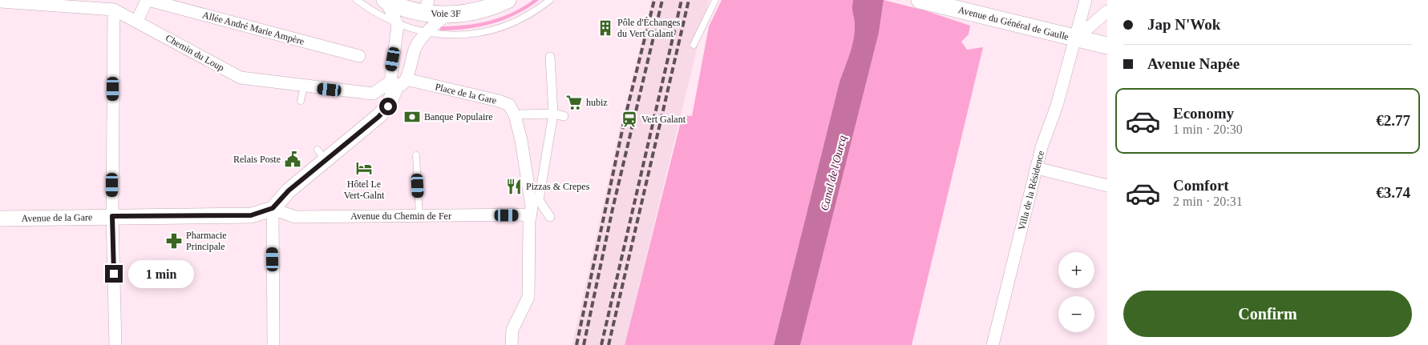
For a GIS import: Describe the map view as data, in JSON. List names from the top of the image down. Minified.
{"streets":{"main road":["Voie 3F","Avenue du Général de Gaulle"],"street":["Allée André Marie Ampère","Chemin du Loup","Place de la Gare","Villa de la Résidence","Avenue du Chemin de Fer","Avenue de la Gare"]},"crossings":[["Avenue du Général de Gaulle","Villa de la Résidence"],["Allée André Marie Ampère","Chemin du Loup"],["Chemin du Loup","Place de la Gare"],["Chemin du Loup","Avenue de la Gare"],["Place de la Gare","Avenue du Chemin de Fer"],["Place de la Gare","Avenue de la Gare"],["Avenue du Chemin de Fer","Avenue de la Gare"]],"water":["Canal de l'Ourcq"],"places":{"building":["Pôle d'Échanges du Vert Galant"],"supermarket":["hubiz"],"bank":["Banque Populaire"],"station":["Vert Galant"],"public building":["Relais Poste"],"hotel":["Hôtel Le Vert-Galnt"],"restaurant":["Pizzas & Crepes"],"pharmacy":["Pharmacie Principale"]},"page":{"banner":["Jap N'Wok","Avenue Napée"],"list":[{"name":"Economy","note":"1 min · 20:30","value":"€2.77"},{"name":"Comfort","note":"2 min · 20:31","value":"€3.74"}],"map_buttons":["+","−"],"bubble":"1 min","buttons":"Confirm"}}
